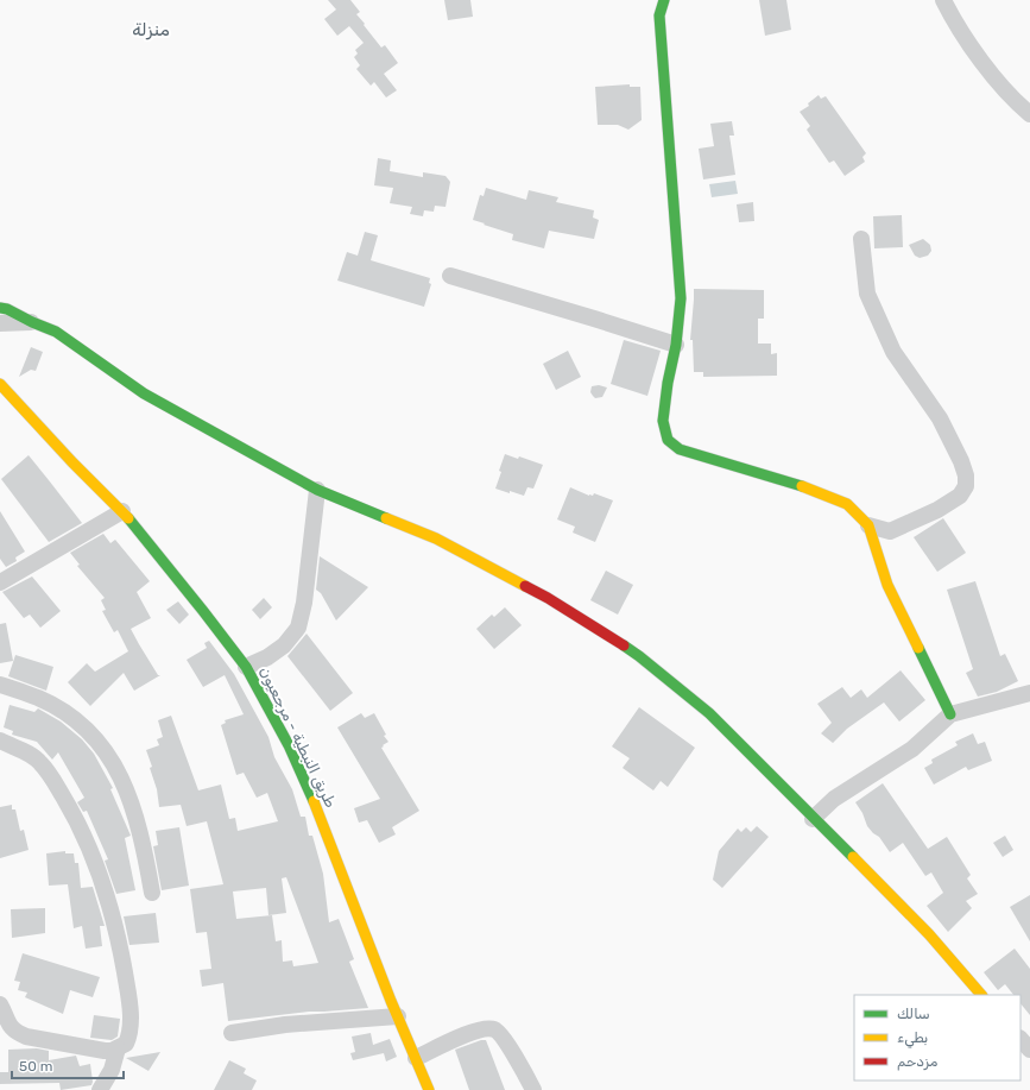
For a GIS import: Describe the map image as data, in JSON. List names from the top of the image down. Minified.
{"streets":{"street":["طريق النبطية - مرجعيون"]},"districts":["منزلة"],"legend":["سالك","بطيء","مزدحم"],"scale_bar":"50 m"}
